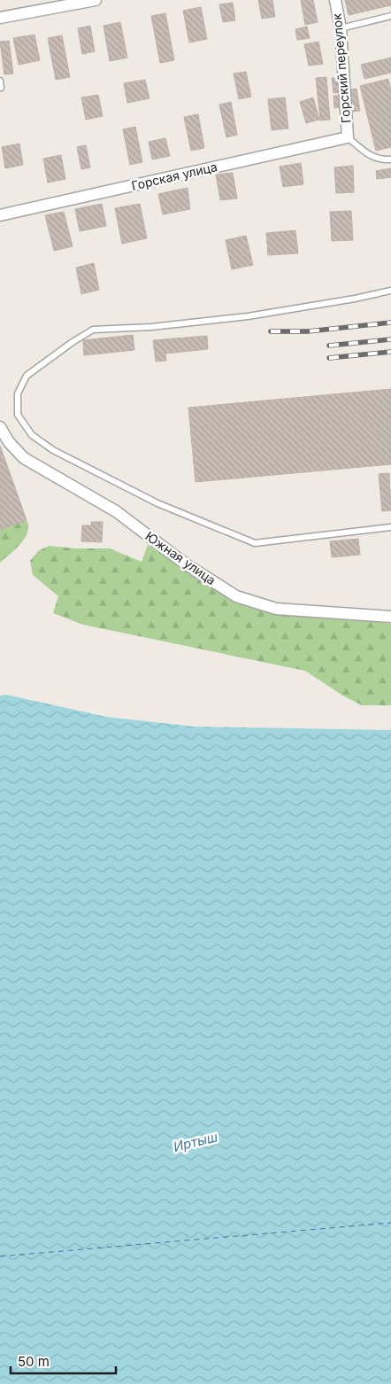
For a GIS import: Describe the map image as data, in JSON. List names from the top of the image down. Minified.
{"streets":{"street":["Горский переулок","Горская улица","Южная улица"]},"crossings":[["Горский переулок","Горская улица"]],"water":["Иртыш"],"scale_bar":"50 m"}
